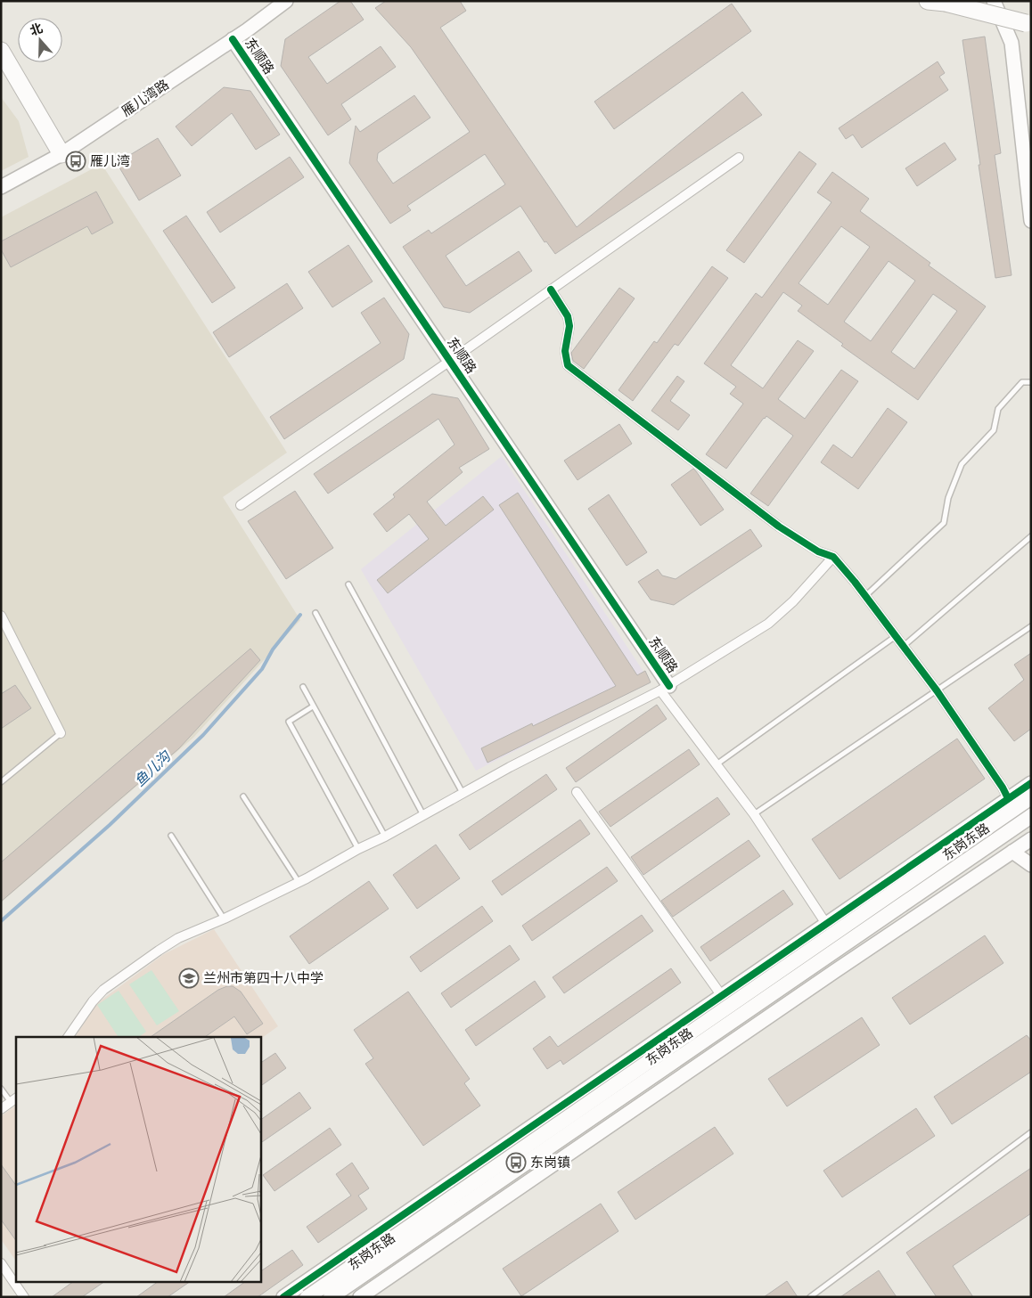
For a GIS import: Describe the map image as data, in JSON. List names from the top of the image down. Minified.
{"streets":{"main road":["东岗东路"],"street":["东顺路","雁儿湾路"]},"crossings":[["东顺路","雁儿湾路"]],"water":["鱼儿沟"],"places":{"bus stop":["雁儿湾","东岗镇"],"school or university":["兰州市第四十八中学"]},"north":"top"}
